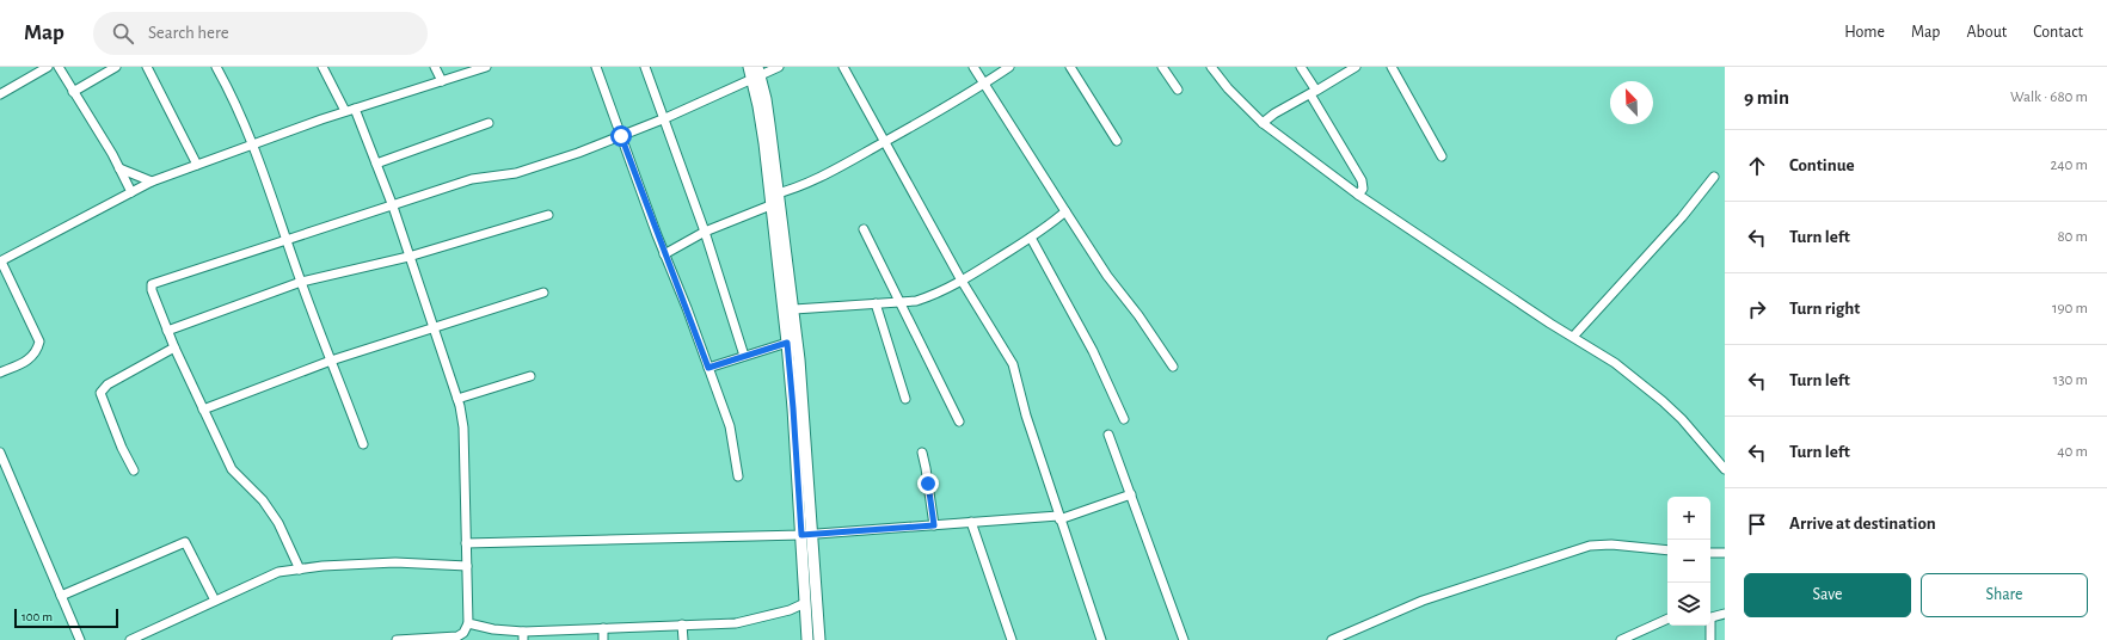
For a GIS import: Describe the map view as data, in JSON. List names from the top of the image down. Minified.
{"scale_bar":"100 m","north":"top left","page":{"header":"Map","search":"Search here","nav":["Home","Map","About","Contact"],"heading":["9 min","Walk · 680 m"],"list":[["Continue","240 m"],["Turn left","80 m"],["Turn right","190 m"],["Turn left","130 m"],["Turn left","40 m"],"Arrive at destination"],"map_buttons":["+","−"],"buttons":["Save","Share"],"scale":"100 m"}}
